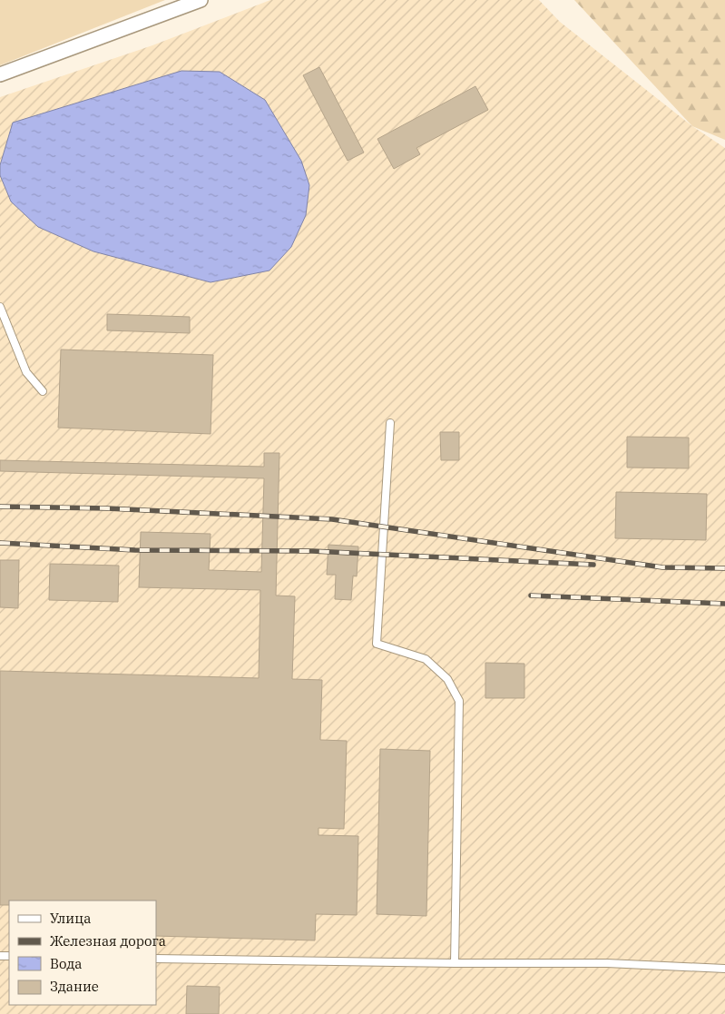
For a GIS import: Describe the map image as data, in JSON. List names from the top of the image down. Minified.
{"legend":["Улица","Железная дорога","Вода","Здание"]}
